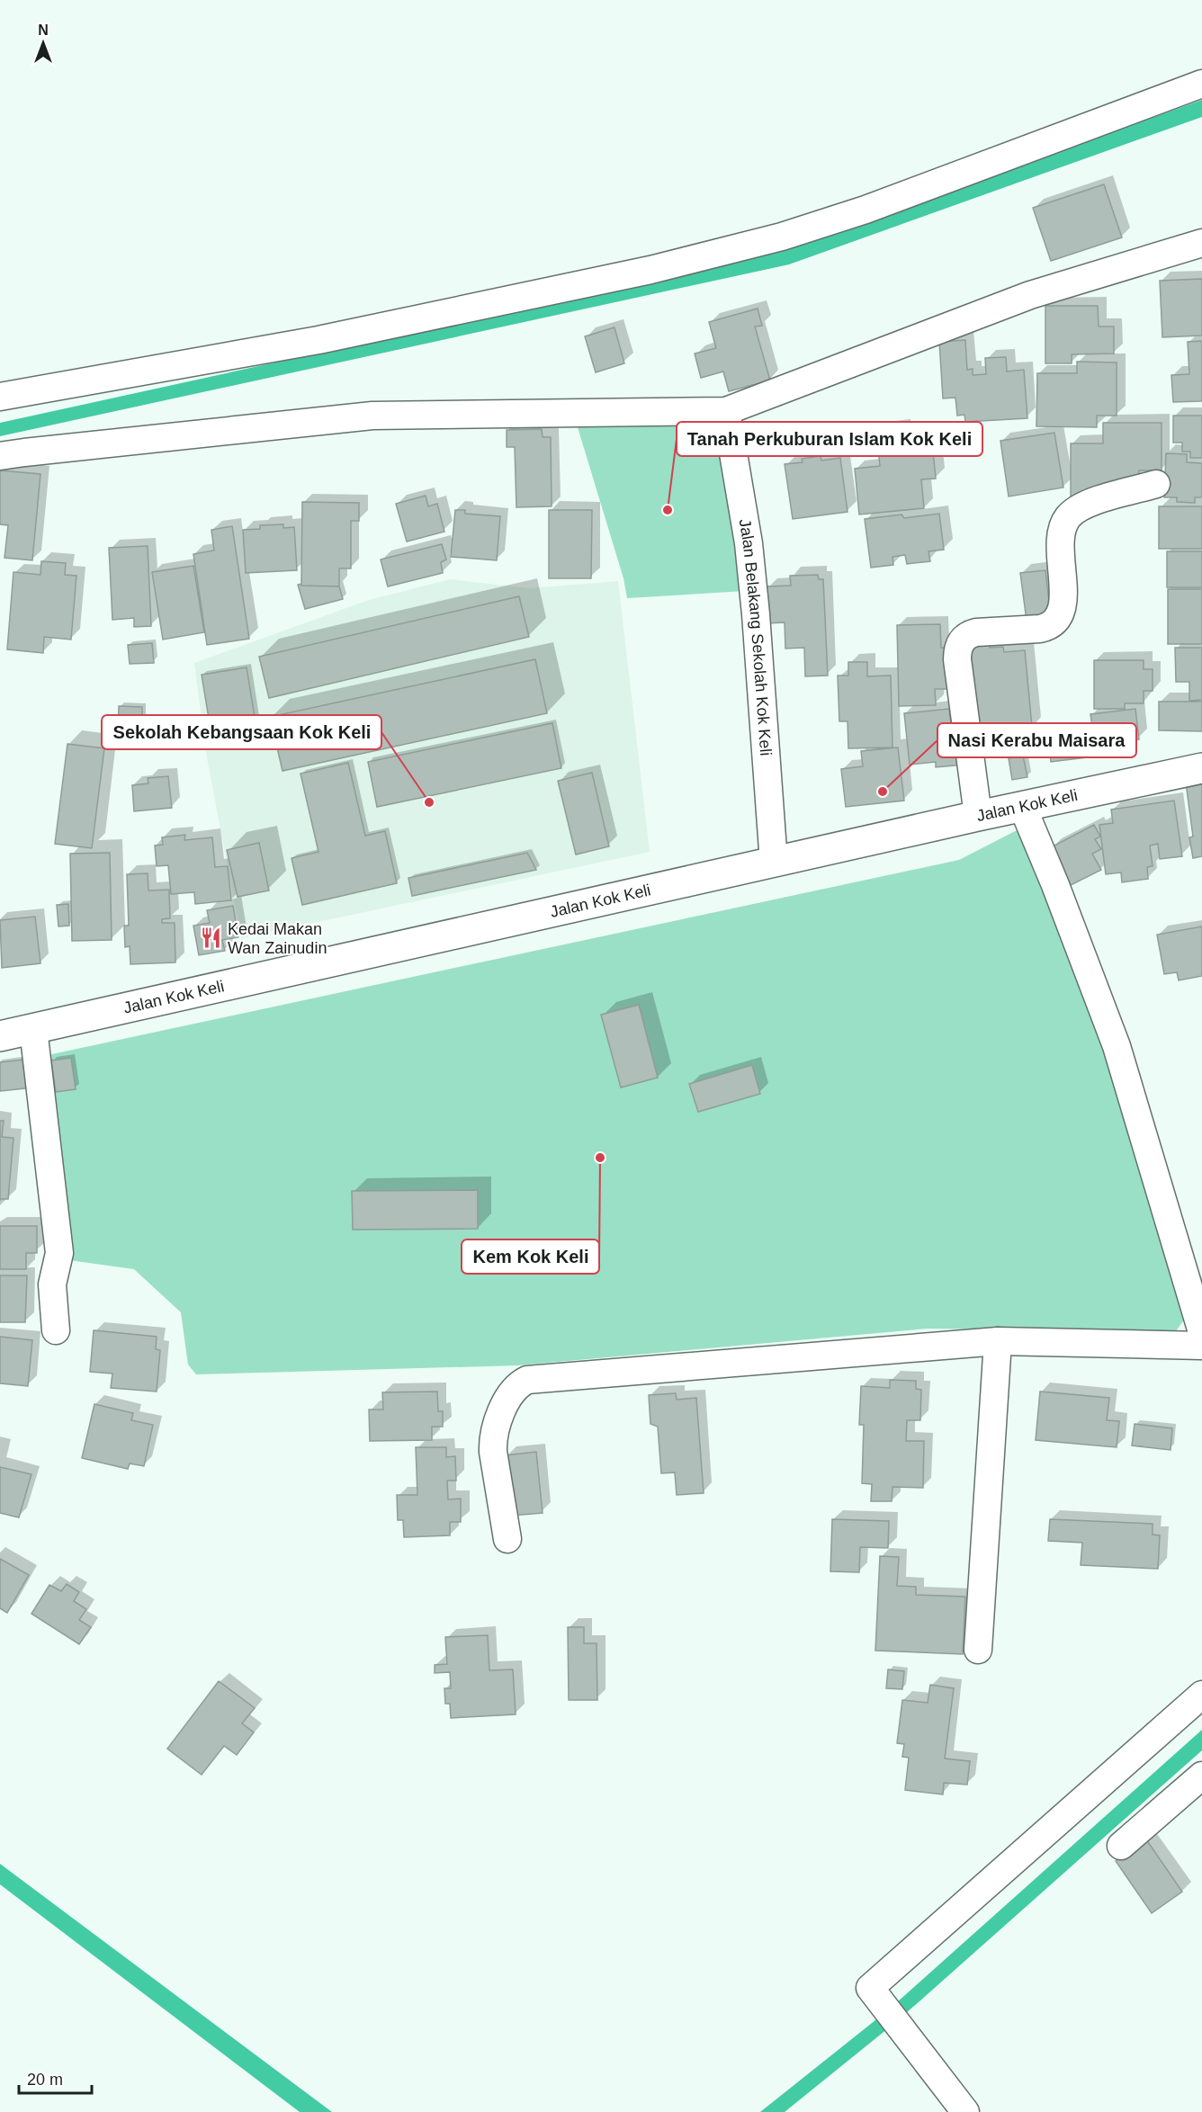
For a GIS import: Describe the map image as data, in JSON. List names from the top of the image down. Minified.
{"streets":{"street":["Jalan Belakang Sekolah Kok Keli","Jalan Kok Keli"]},"crossings":[["Jalan Belakang Sekolah Kok Keli","Jalan Kok Keli"]],"places":{"other":["Tanah Perkuburan Islam Kok Keli","Nasi Kerabu Maisara","Sekolah Kebangsaan Kok Keli","Kem Kok Keli"],"restaurant":["Kedai Makan Wan Zainudin"]},"scale_bar":"20 m","north":"top"}
